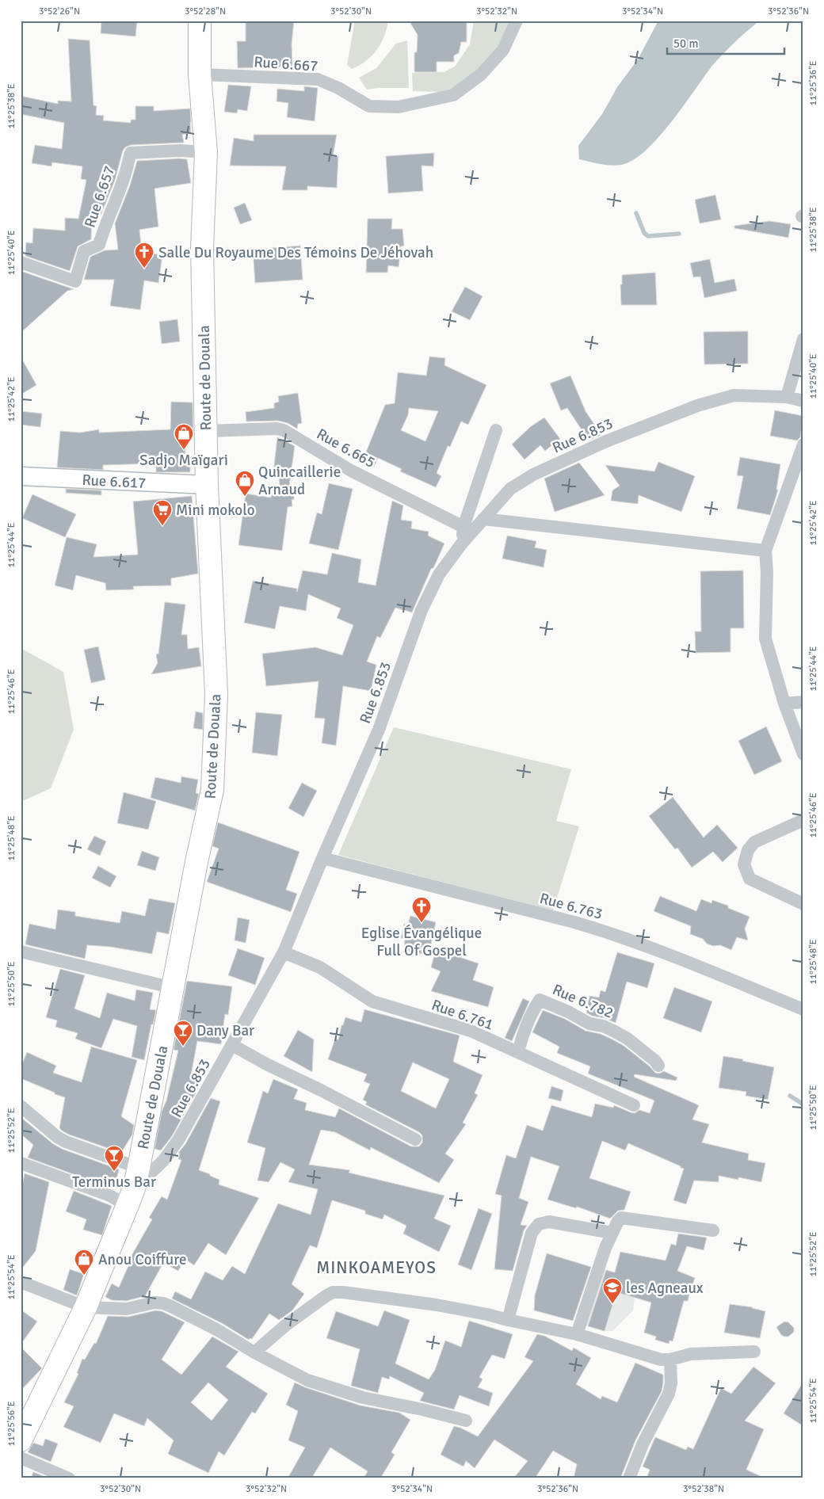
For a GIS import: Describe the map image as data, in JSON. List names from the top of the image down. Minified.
{"streets":{"highway":["Route de Douala"],"street":["Rue 6.667","Rue 6.657","Rue 6.853","Rue 6.665","Rue 6.617","Rue 6.763","Rue 6.782","Rue 6.761"]},"crossings":[["Rue 6.667","Route de Douala"],["Rue 6.657","Route de Douala"],["Route de Douala","Rue 6.853"],["Route de Douala","Rue 6.665"],["Route de Douala","Rue 6.617"],["Rue 6.853","Rue 6.763"],["Rue 6.853","Rue 6.761"],["Rue 6.782","Rue 6.761"]],"districts":["MINKOAMEYOS"],"places":{"church":["Salle Du Royaume Des Témoins De Jéhovah","Eglise Évangélique Full Of Gospel"],"shop":["Sadjo Maïgari","Quincaillerie Arnaud","Anou Coiffure"],"supermarket":["Mini mokolo"],"bar":["Dany Bar","Terminus Bar"],"school or university":["les Agneaux"]},"scale_bar":"50 m","coordinates":["3°52'26\"N","3°52'28\"N","3°52'30\"N","3°52'32\"N","3°52'34\"N","3°52'36\"N","11°25'36\"E","11°25'38\"E","11°25'40\"E","11°25'42\"E","11°25'44\"E","11°25'46\"E","11°25'48\"E","11°25'50\"E","11°25'52\"E","11°25'54\"E","11°25'56\"E","3°52'38\"N"]}
